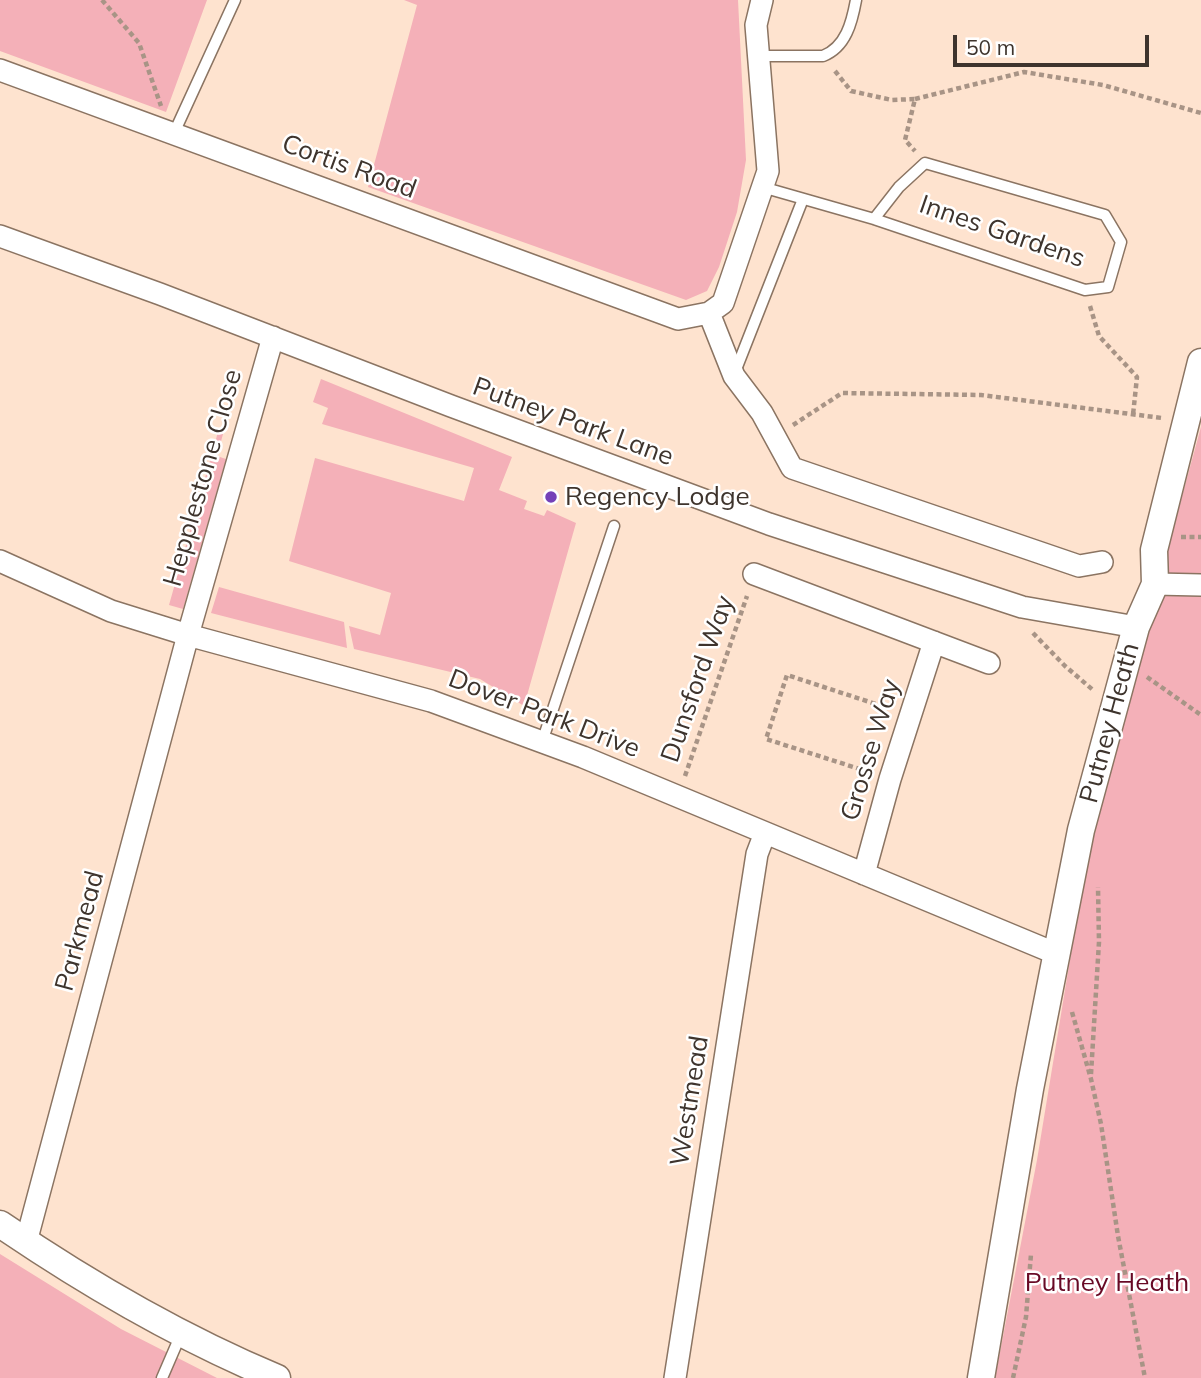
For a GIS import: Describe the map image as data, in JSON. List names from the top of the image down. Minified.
{"streets":{"street":["Cortis Road","Putney Park Lane","Hepplestone Close","Dover Park Drive","Putney Heath","Grosse Way","Parkmead","Westmead"],"lane":["Innes Gardens"],"path":["Dunsford Way"]},"crossings":[["Putney Park Lane","Hepplestone Close"],["Putney Park Lane","Putney Heath"],["Hepplestone Close","Dover Park Drive"],["Hepplestone Close","Parkmead"],["Dunsford Way","Dover Park Drive"],["Dover Park Drive","Putney Heath"],["Dover Park Drive","Grosse Way"],["Dover Park Drive","Parkmead"],["Dover Park Drive","Westmead"]],"parks":["Putney Heath"],"places":["Regency Lodge"],"scale_bar":"50 m"}
